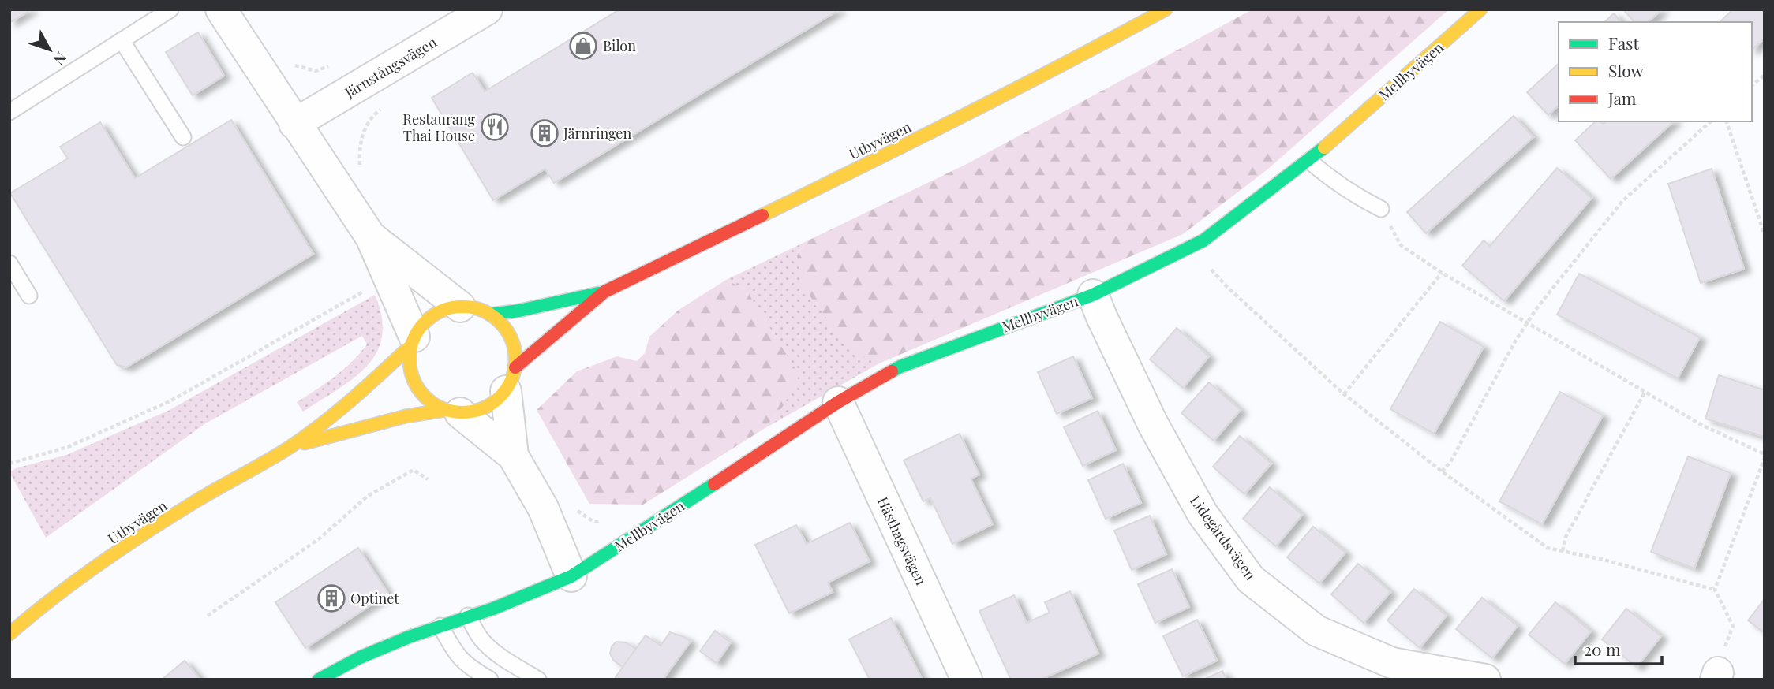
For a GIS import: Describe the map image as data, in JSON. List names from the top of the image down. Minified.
{"streets":{"main road":["Mellbyvägen","Utbyvägen"],"street":["Järnstångsvägen","Lidegårdsvägen","Hästhagsvägen"]},"crossings":[["Mellbyvägen","Lidegårdsvägen"],["Mellbyvägen","Hästhagsvägen"]],"places":{"shop":["Bilon"],"restaurant":["Restaurang Thai House"],"building":["Järnringen","Optinet"]},"legend":["Fast","Slow","Jam"],"scale_bar":"20 m","north":"bottom right"}
